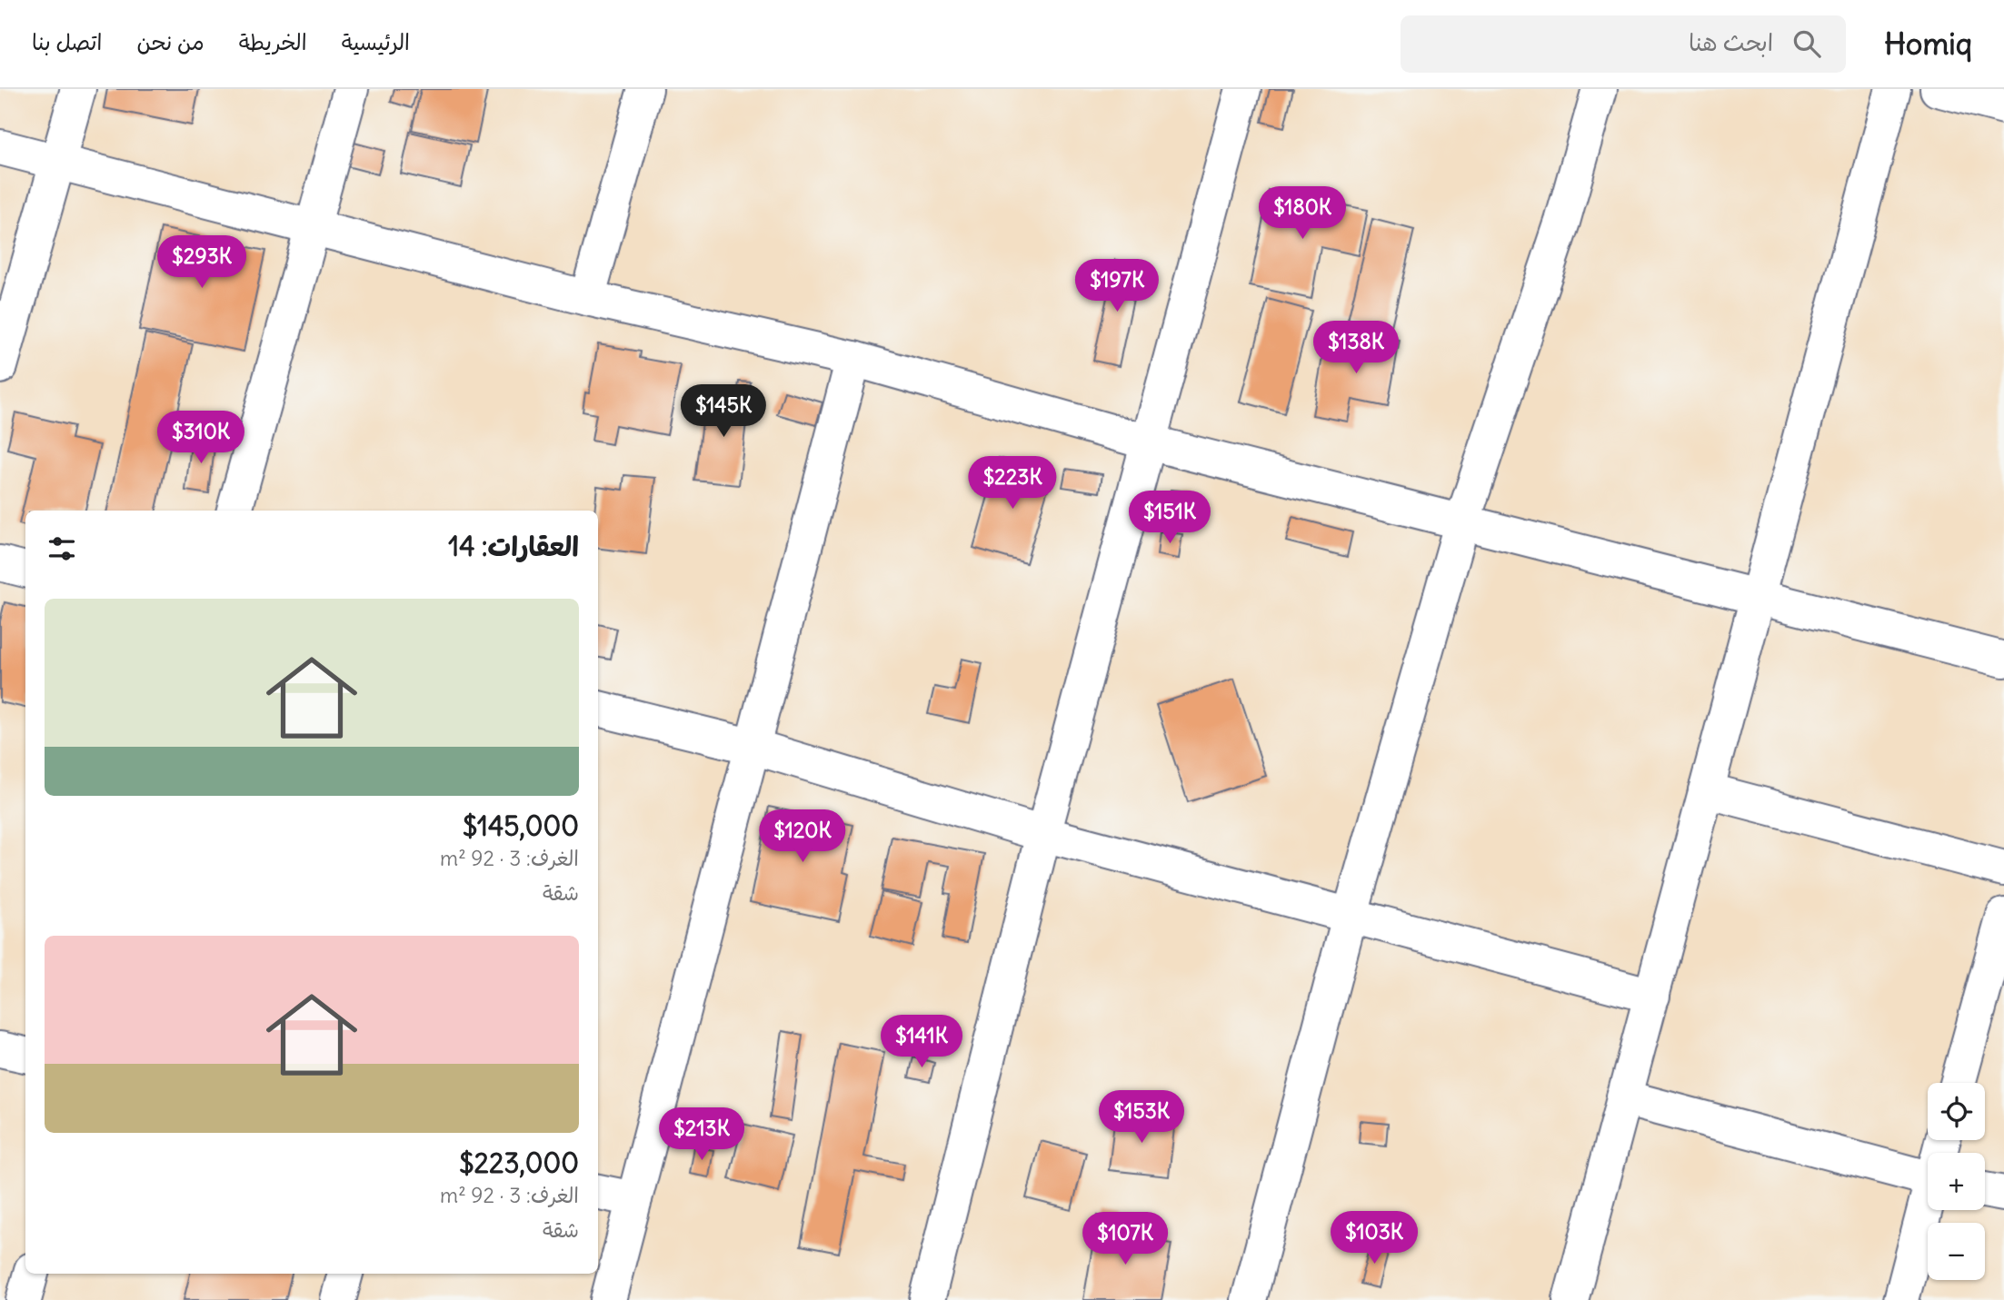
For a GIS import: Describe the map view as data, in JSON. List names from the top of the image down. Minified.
{"page":{"header":"Homiq","search":"ابحث هنا","nav":["الرئيسية","الخريطة","من نحن","اتصل بنا"],"price":["$180K","$293K","$197K","$138K","$145K","$310K","$223K","$151K","$120K","$141K","$153K","$213K","$103K","$107K"],"heading":"العقارات: 14","list":[{"name":"$145,000","note":"الغرف: 3 · 92 m² · شقة"},{"name":"$223,000","note":"الغرف: 3 · 92 m² · شقة"}],"map_buttons":["+","−"]}}
